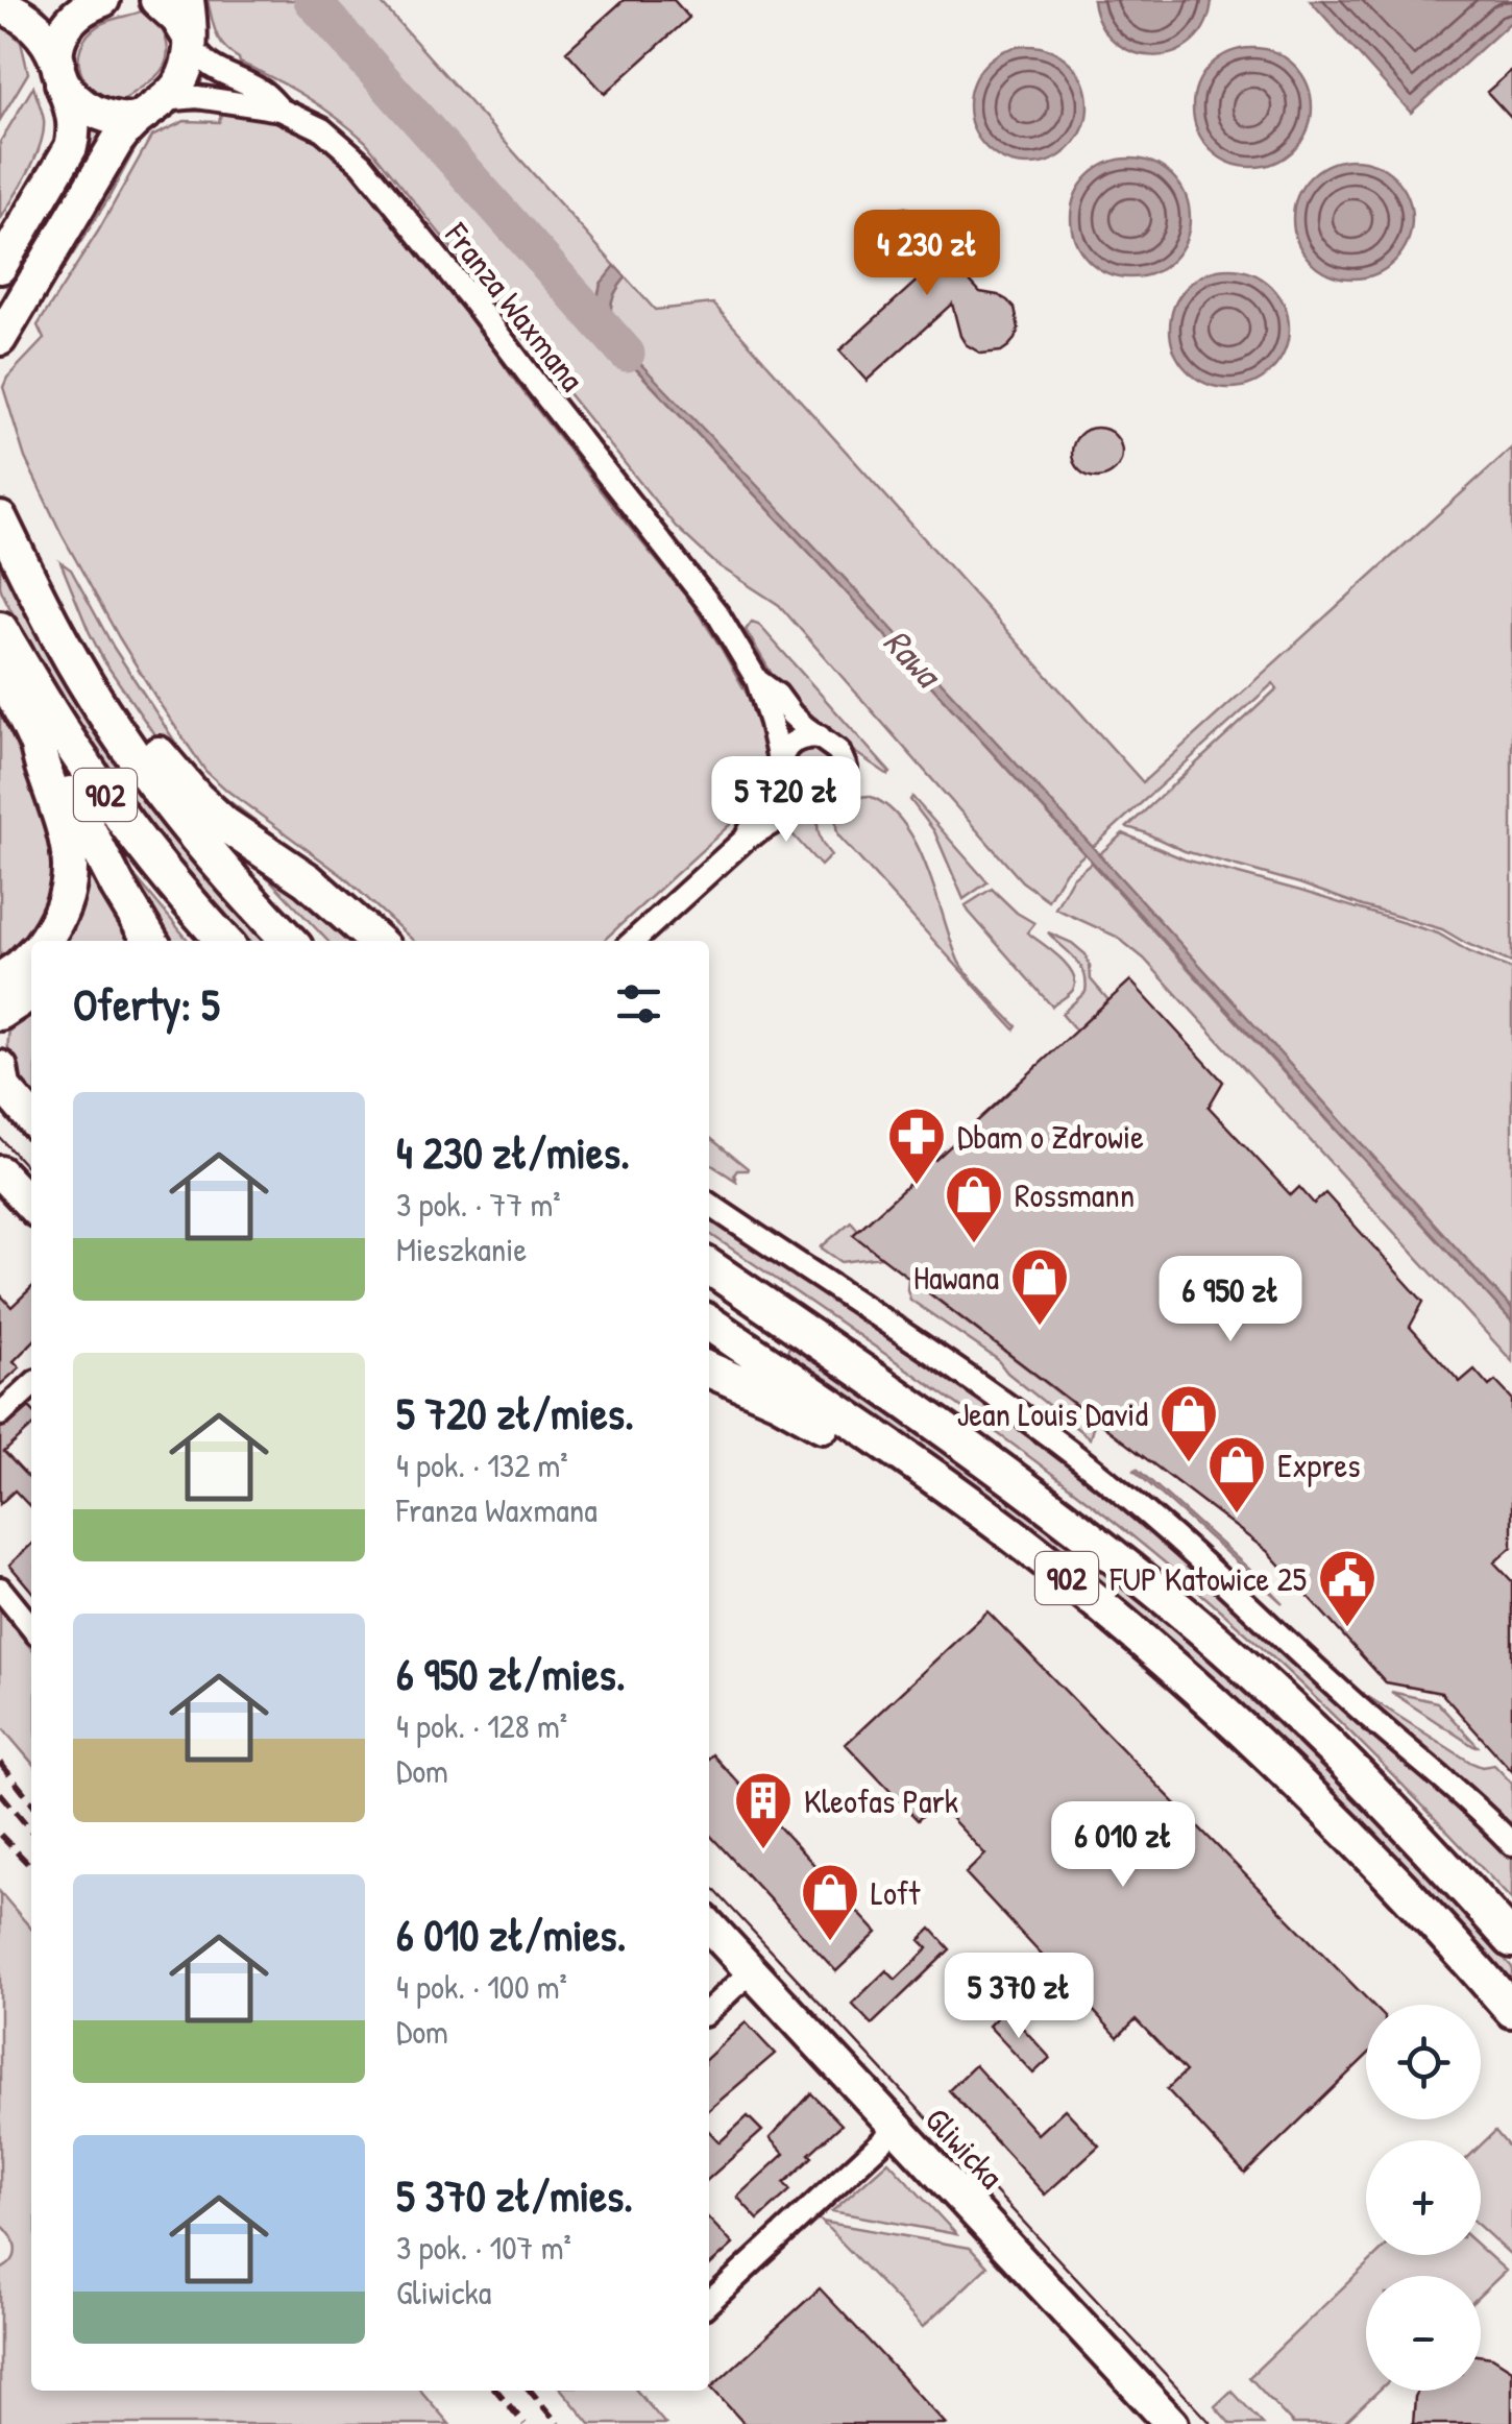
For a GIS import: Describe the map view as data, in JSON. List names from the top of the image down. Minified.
{"streets":{"main road":["902"],"street":["Franza Waxmana","Gliwicka"]},"water":["Rawa"],"places":{"pharmacy":["Dbam o Zdrowie"],"shop":["Rossmann","Hawana","Jean Louis David","Expres","Loft"],"public building":["FUP Katowice 25"],"building":["Kleofas Park"]},"page":{"price":["4 230 zł","5 720 zł","6 950 zł","6 010 zł","5 370 zł"],"heading":"Oferty: 5","list":[{"name":"4 230 zł/mies.","note":"3 pok. · 77 m² · Mieszkanie"},{"name":"5 720 zł/mies.","note":"4 pok. · 132 m² · Franza Waxmana"},{"name":"6 950 zł/mies.","note":"4 pok. · 128 m² · Dom"},{"name":"6 010 zł/mies.","note":"4 pok. · 100 m² · Dom"},{"name":"5 370 zł/mies.","note":"3 pok. · 107 m² · Gliwicka"}],"map_buttons":["+","−"]}}
